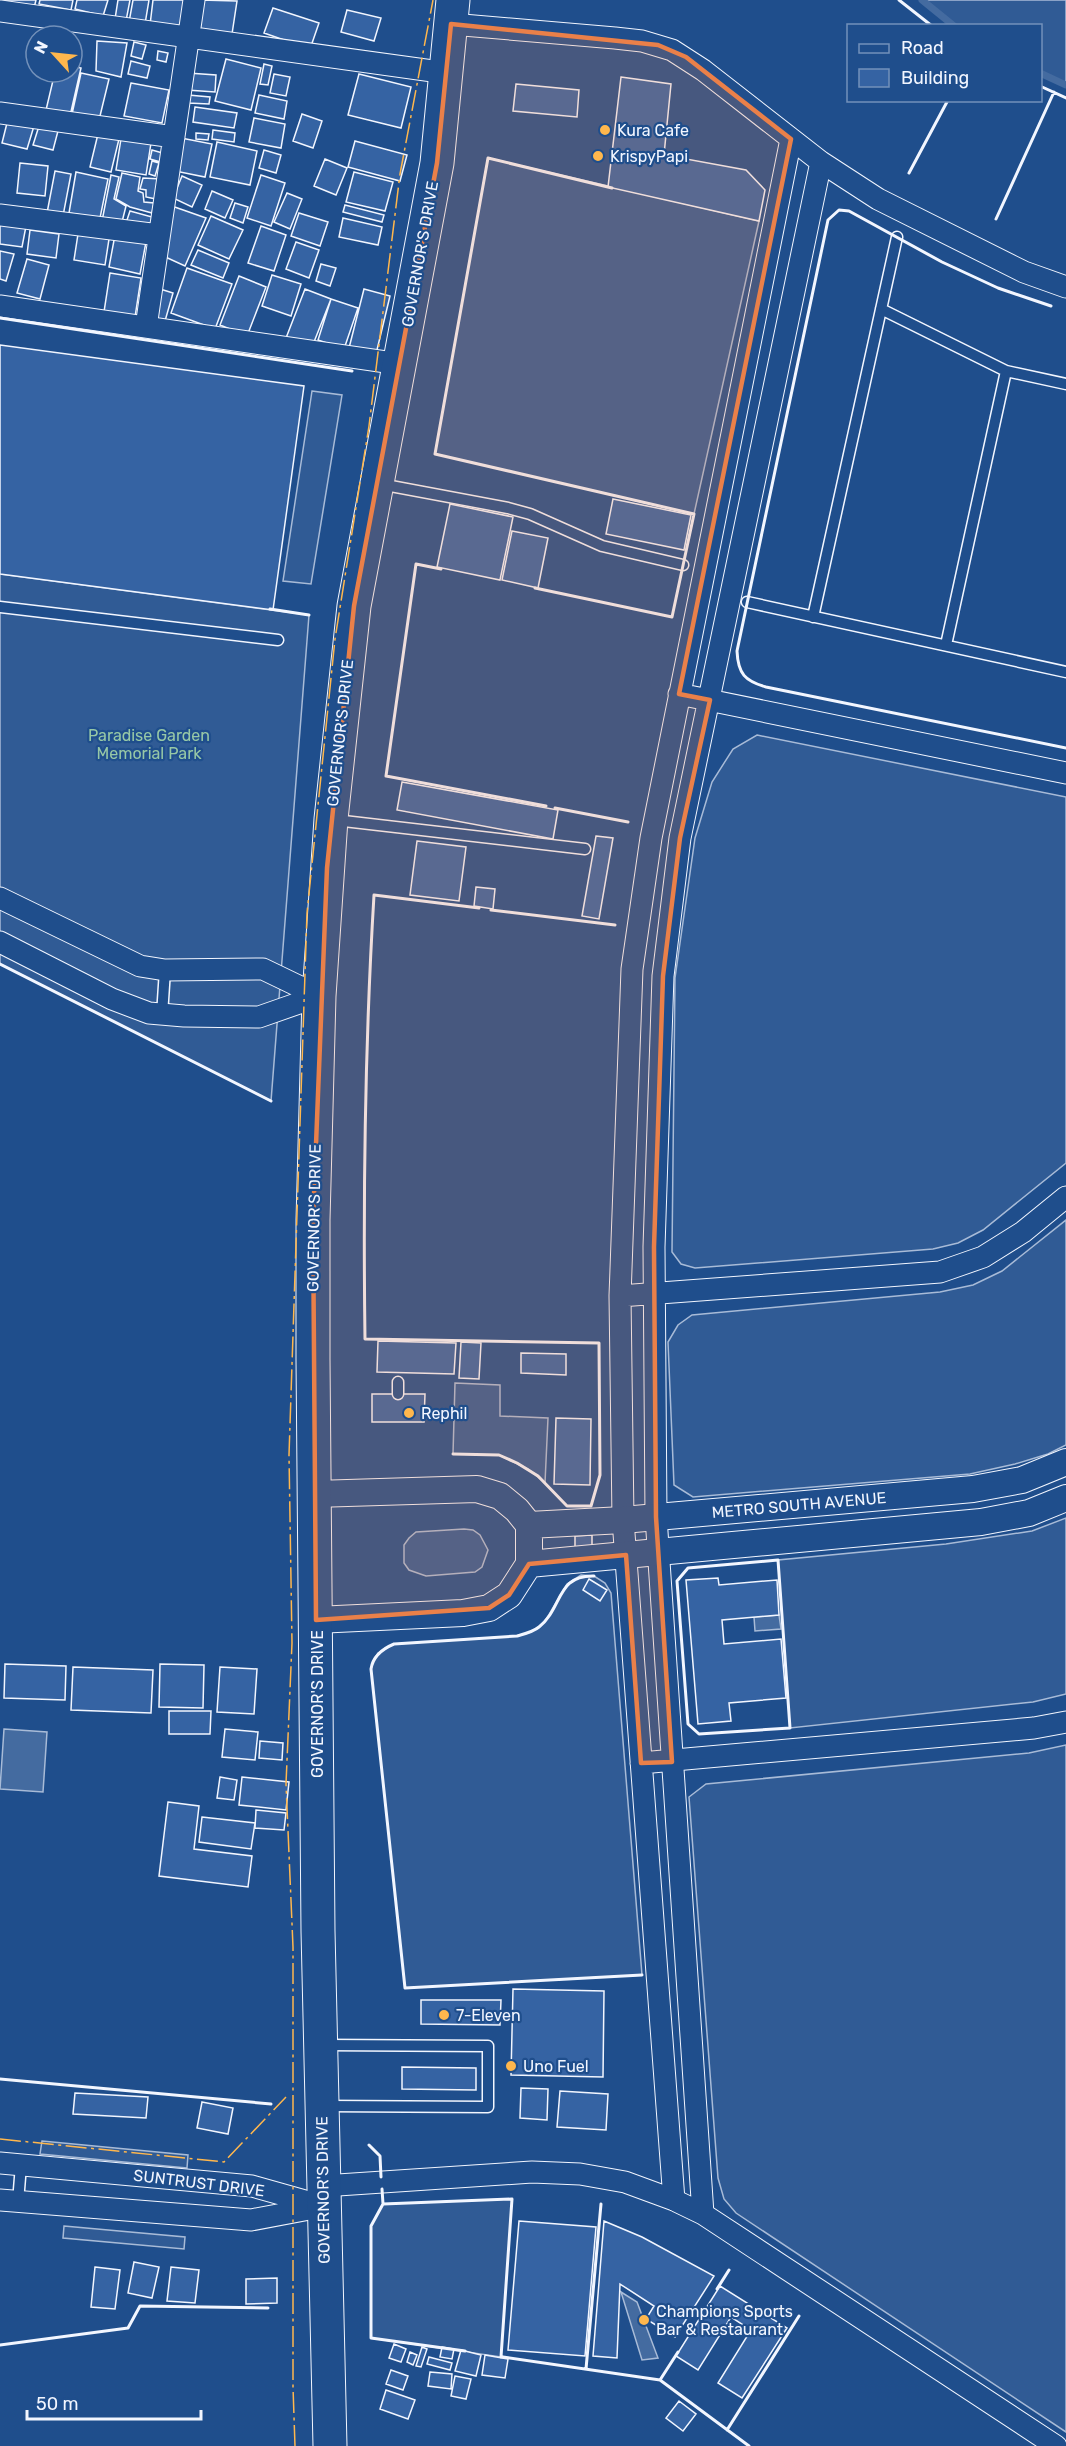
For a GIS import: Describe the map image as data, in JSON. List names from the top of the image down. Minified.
{"streets":{"main road":["GOVERNOR'S DRIVE"],"street":["METRO SOUTH AVENUE","SUNTRUST DRIVE"]},"crossings":[["GOVERNOR'S DRIVE","SUNTRUST DRIVE"]],"parks":["Paradise Garden Memorial Park"],"places":["Kura Cafe","KrispyPapi","Rephil","7-Eleven","Uno Fuel","Champions Sports Bar & Restaurant"],"legend":["Road","Building"],"scale_bar":"50 m","north":"top left"}
